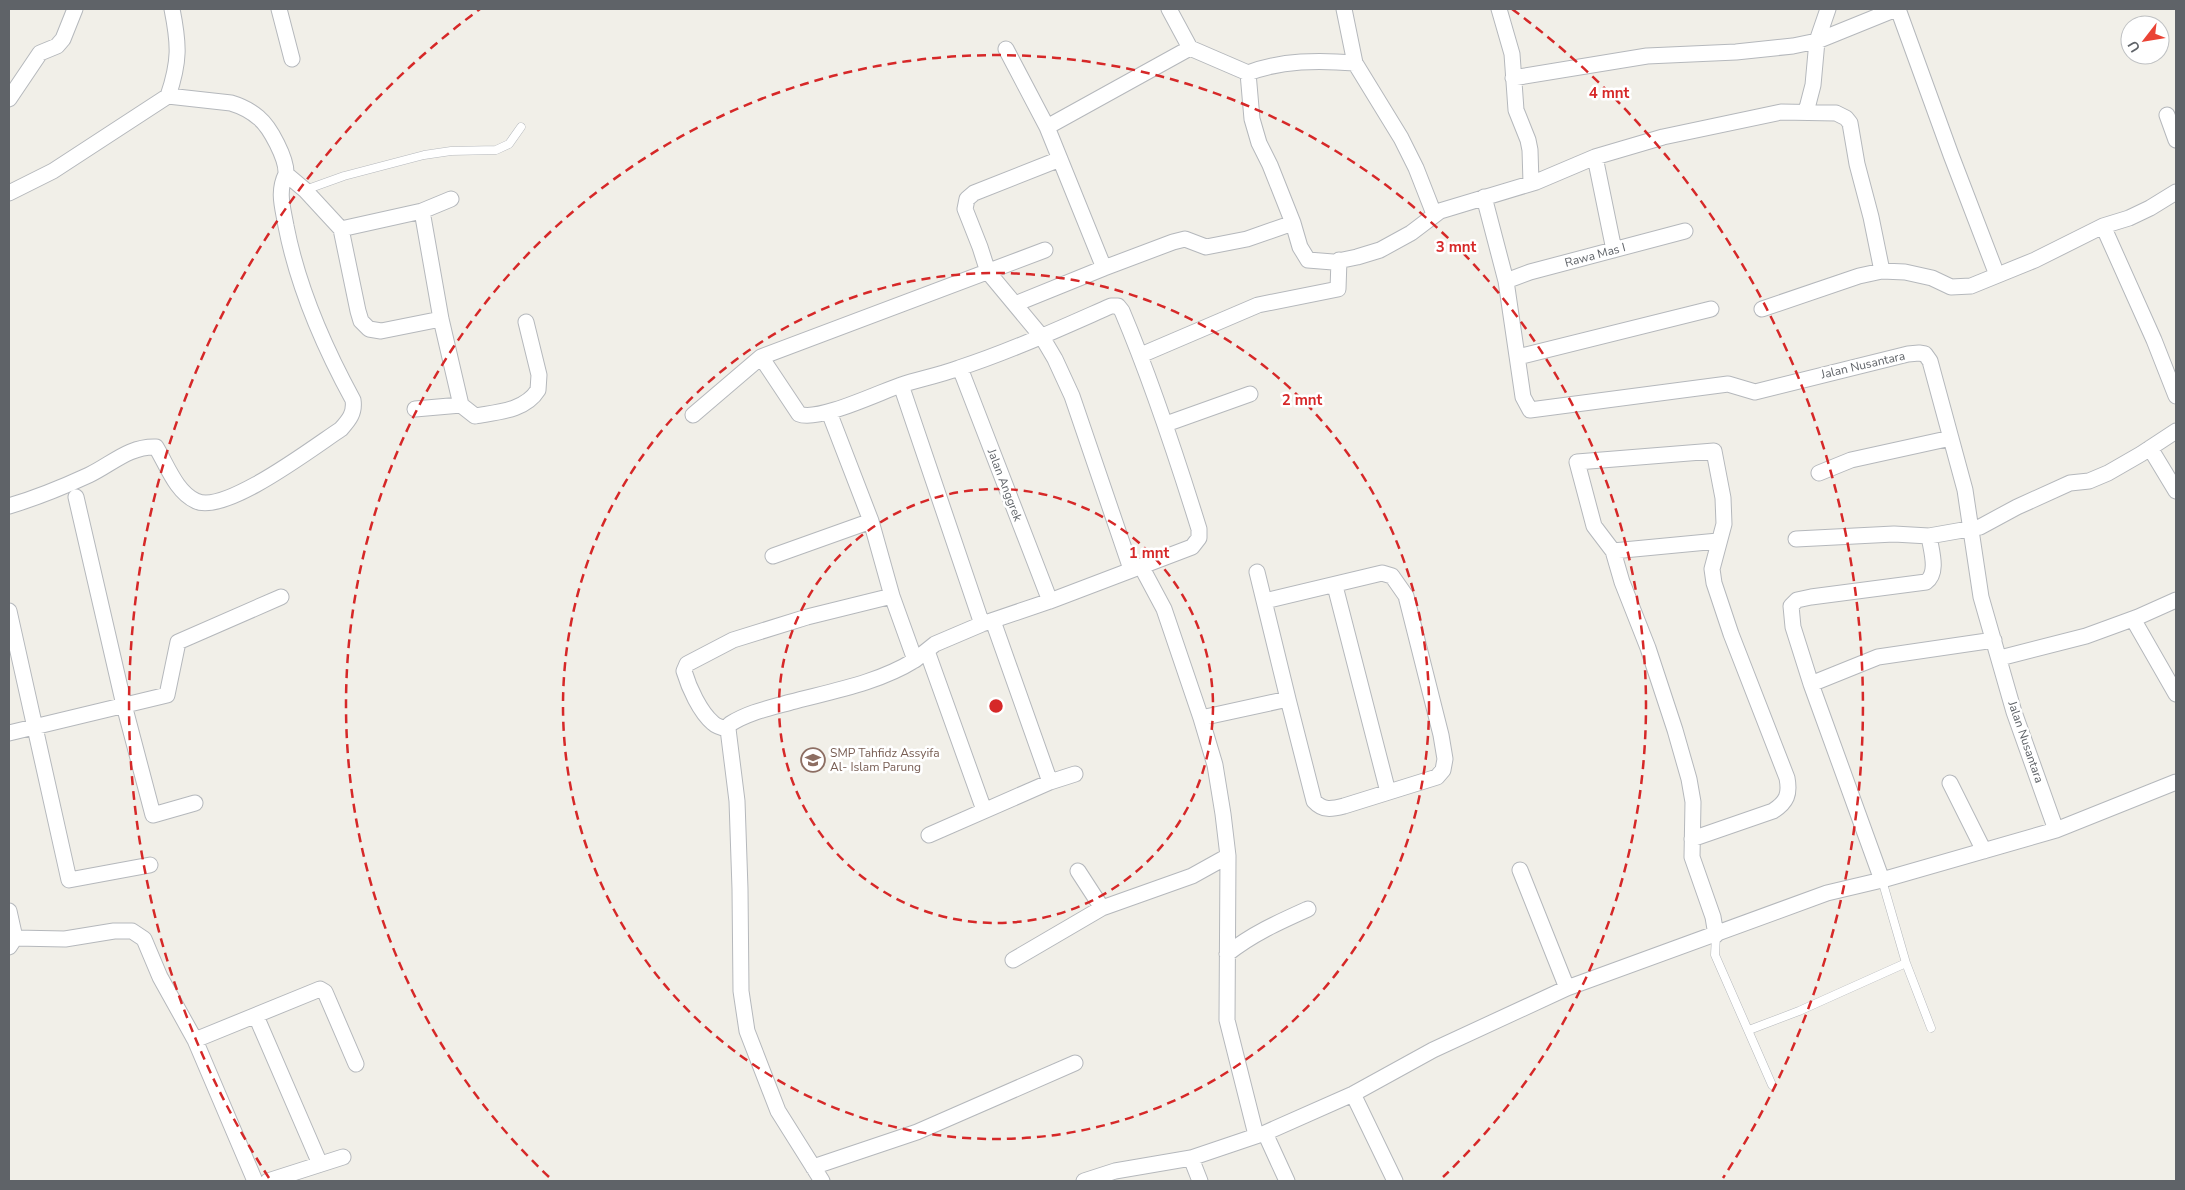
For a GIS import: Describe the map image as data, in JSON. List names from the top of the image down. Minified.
{"streets":{"street":["Rawa Mas I","Jalan Nusantara","Jalan Anggrek"]},"crossings":[["Rawa Mas I","Jalan Nusantara"]],"places":{"school or university":["SMP Tahfidz Assyifa Al- Islam Parung"]},"north":"bottom left","rings":["4 mnt","3 mnt","2 mnt","1 mnt"]}
